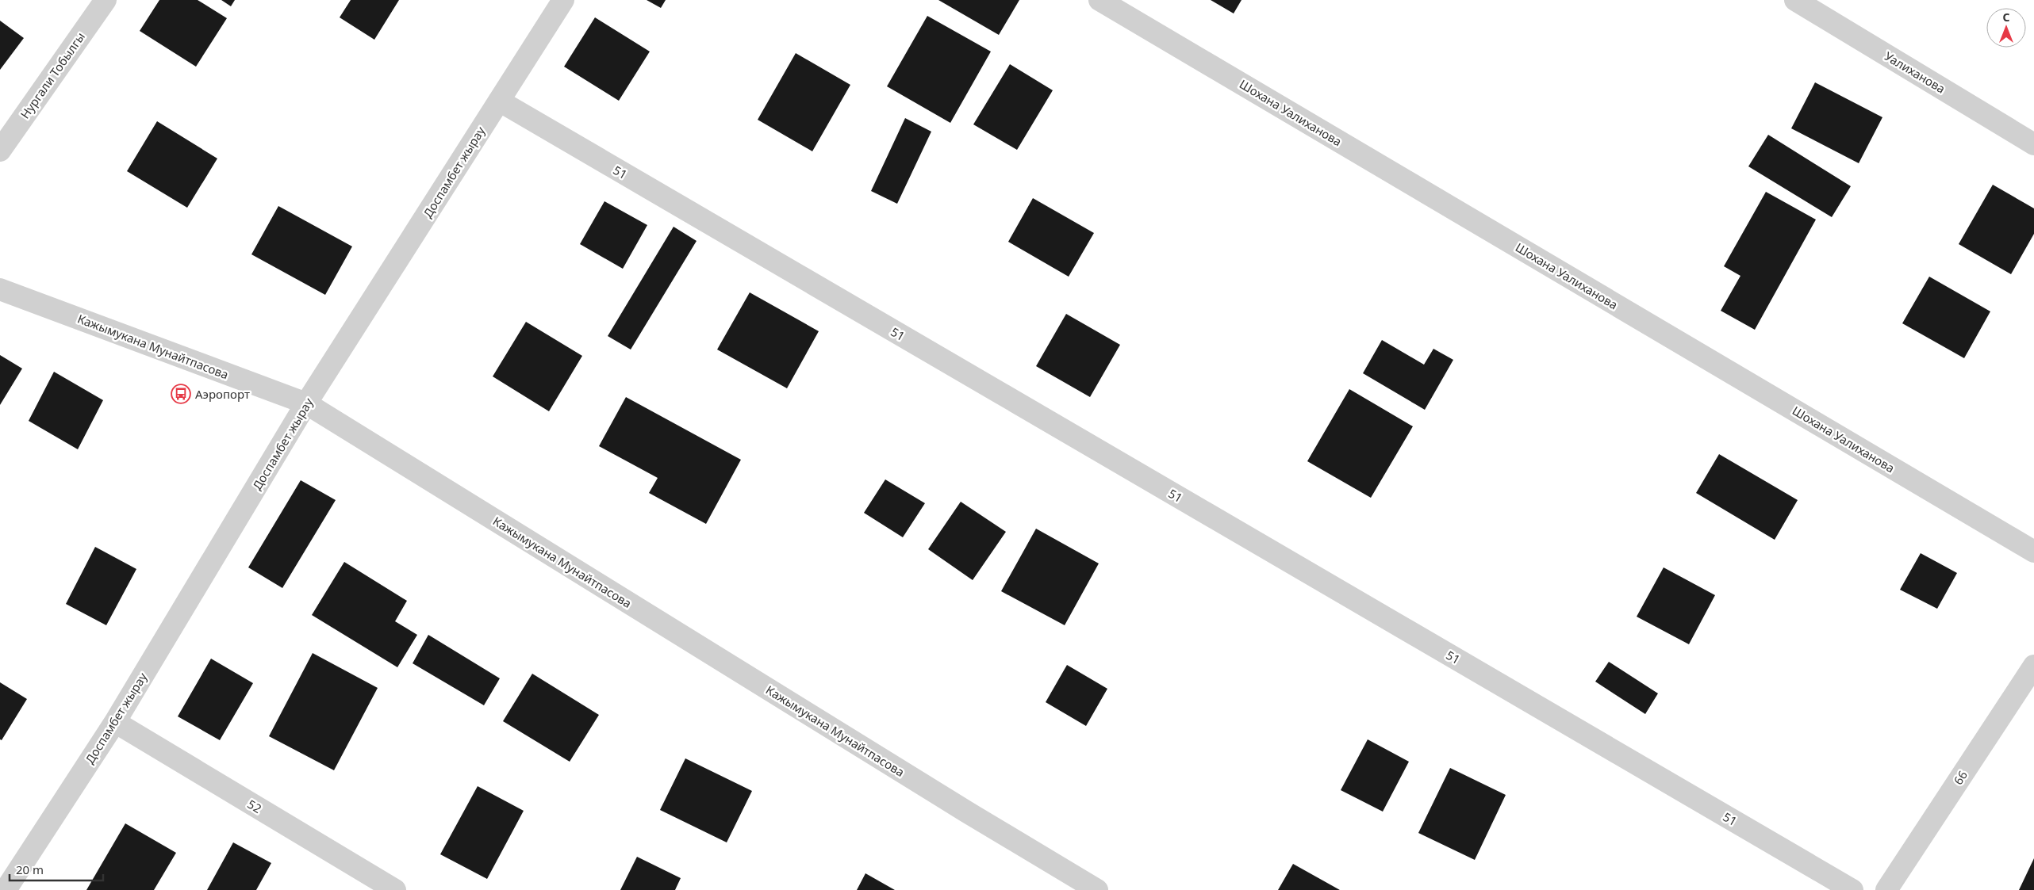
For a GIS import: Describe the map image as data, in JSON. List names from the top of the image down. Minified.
{"streets":{"street":["Уалиханова","Нургали Тобылгы","Шохана Уалиханова","Доспамбет жырау","51","Кажымукана Мунайтпасова","66","52"]},"crossings":[["Доспамбет жырау","51"],["Доспамбет жырау","Кажымукана Мунайтпасова"],["Доспамбет жырау","52"]],"places":{"bus stop":["Аэропорт"]},"scale_bar":"20 m","north":"top"}
